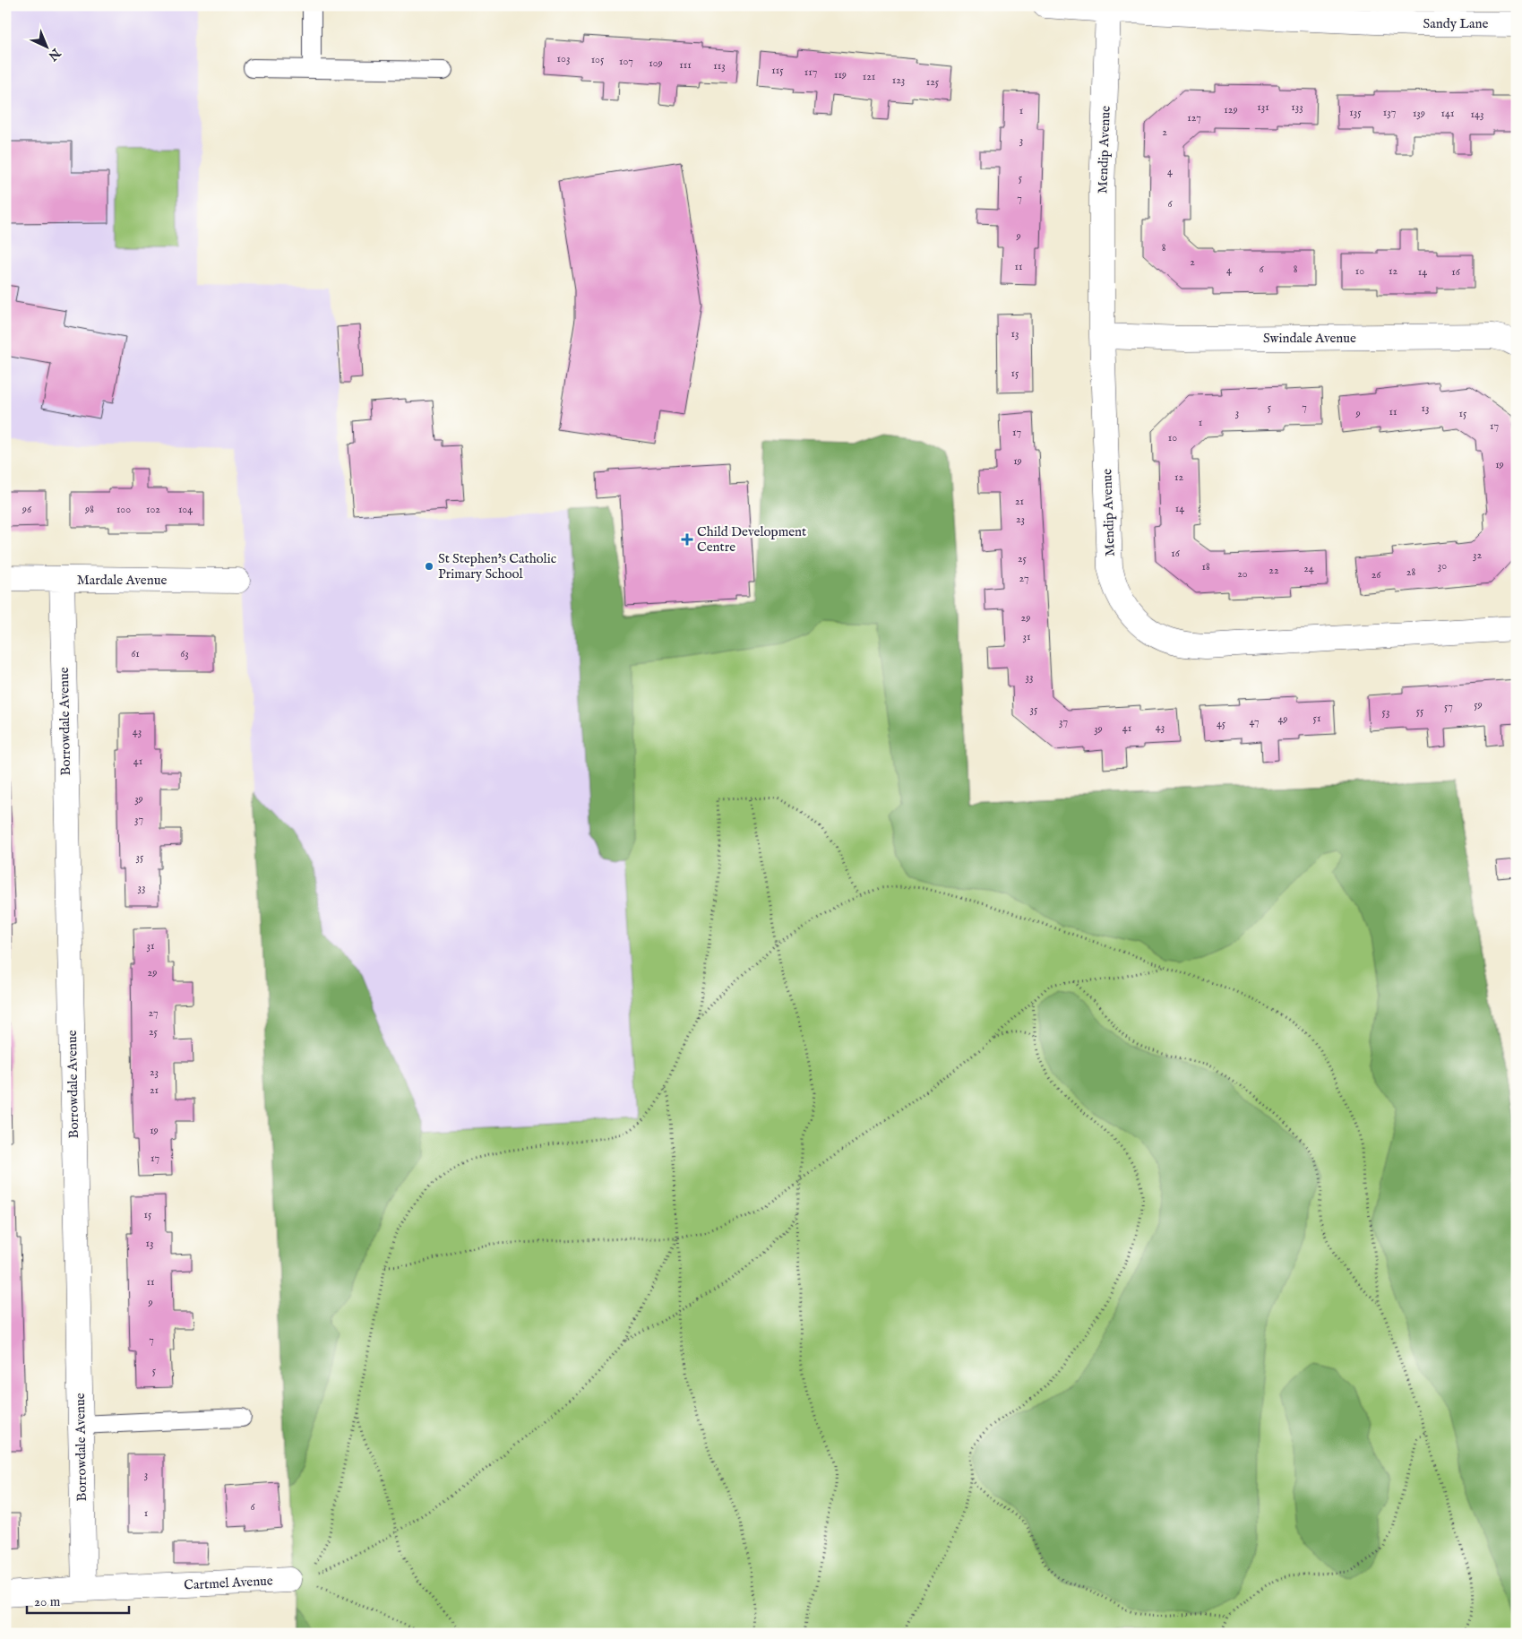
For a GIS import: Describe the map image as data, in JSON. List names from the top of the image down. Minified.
{"streets":{"street":["Sandy Lane","Mendip Avenue","Swindale Avenue","Mardale Avenue","Borrowdale Avenue","Cartmel Avenue"]},"crossings":[["Sandy Lane","Mendip Avenue"],["Mendip Avenue","Swindale Avenue"],["Mardale Avenue","Borrowdale Avenue"],["Borrowdale Avenue","Cartmel Avenue"]],"places":{"health":["Child Development Centre"],"other":["St Stephen's Catholic Primary School"]},"house_numbers":["103","105","107","109","111","113","115","117","119","121","123","125","131","133","129","1","135","137","139","141","143","127","2","3","4","5","7","6","9","8","2","11","6","8","4","10","12","14","16","13","15","5","7","13","11","3","9","15","1","17","17","10","19","19","12","21","14","96","98","100","102","104","23","16","32","25","30","18","24","22","28","20","26","27","29","31","61","63","33","59","57","35","55","53","51","49","37","47","45","43","41","39","43","41","39","37","35","33","31","29","27","25","23","21","19","17","15","13","11","9","7","5","3","6","1"],"scale_bar":"20 m","north":"bottom right"}
